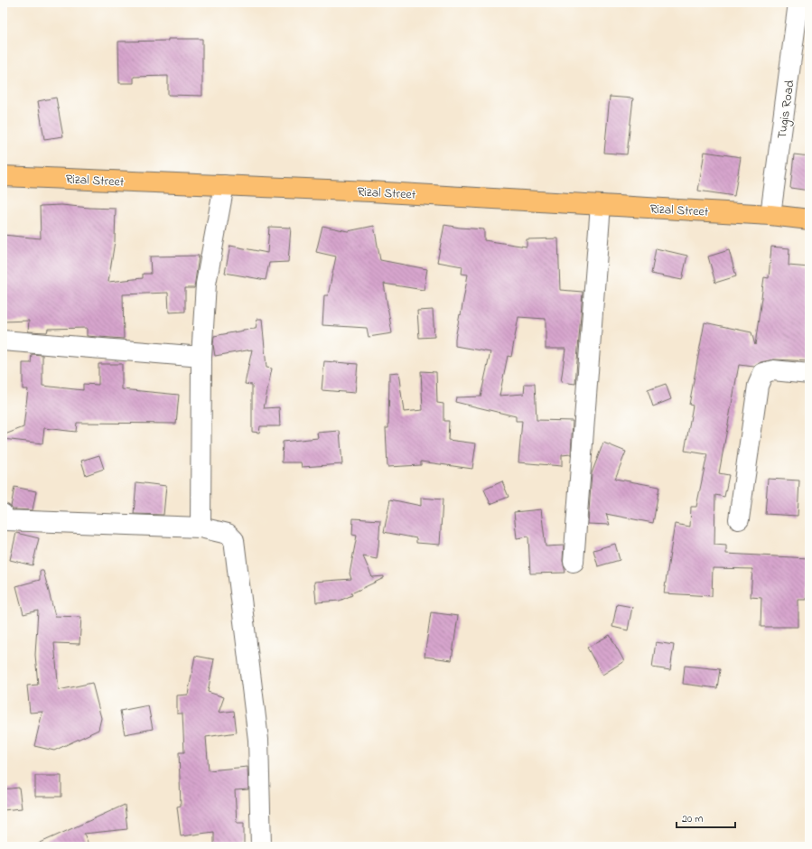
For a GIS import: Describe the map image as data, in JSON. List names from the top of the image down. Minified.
{"streets":{"highway":["Rizal Street"],"street":["Tugis Road"]},"crossings":[["Tugis Road","Rizal Street"]],"scale_bar":"20 m"}
